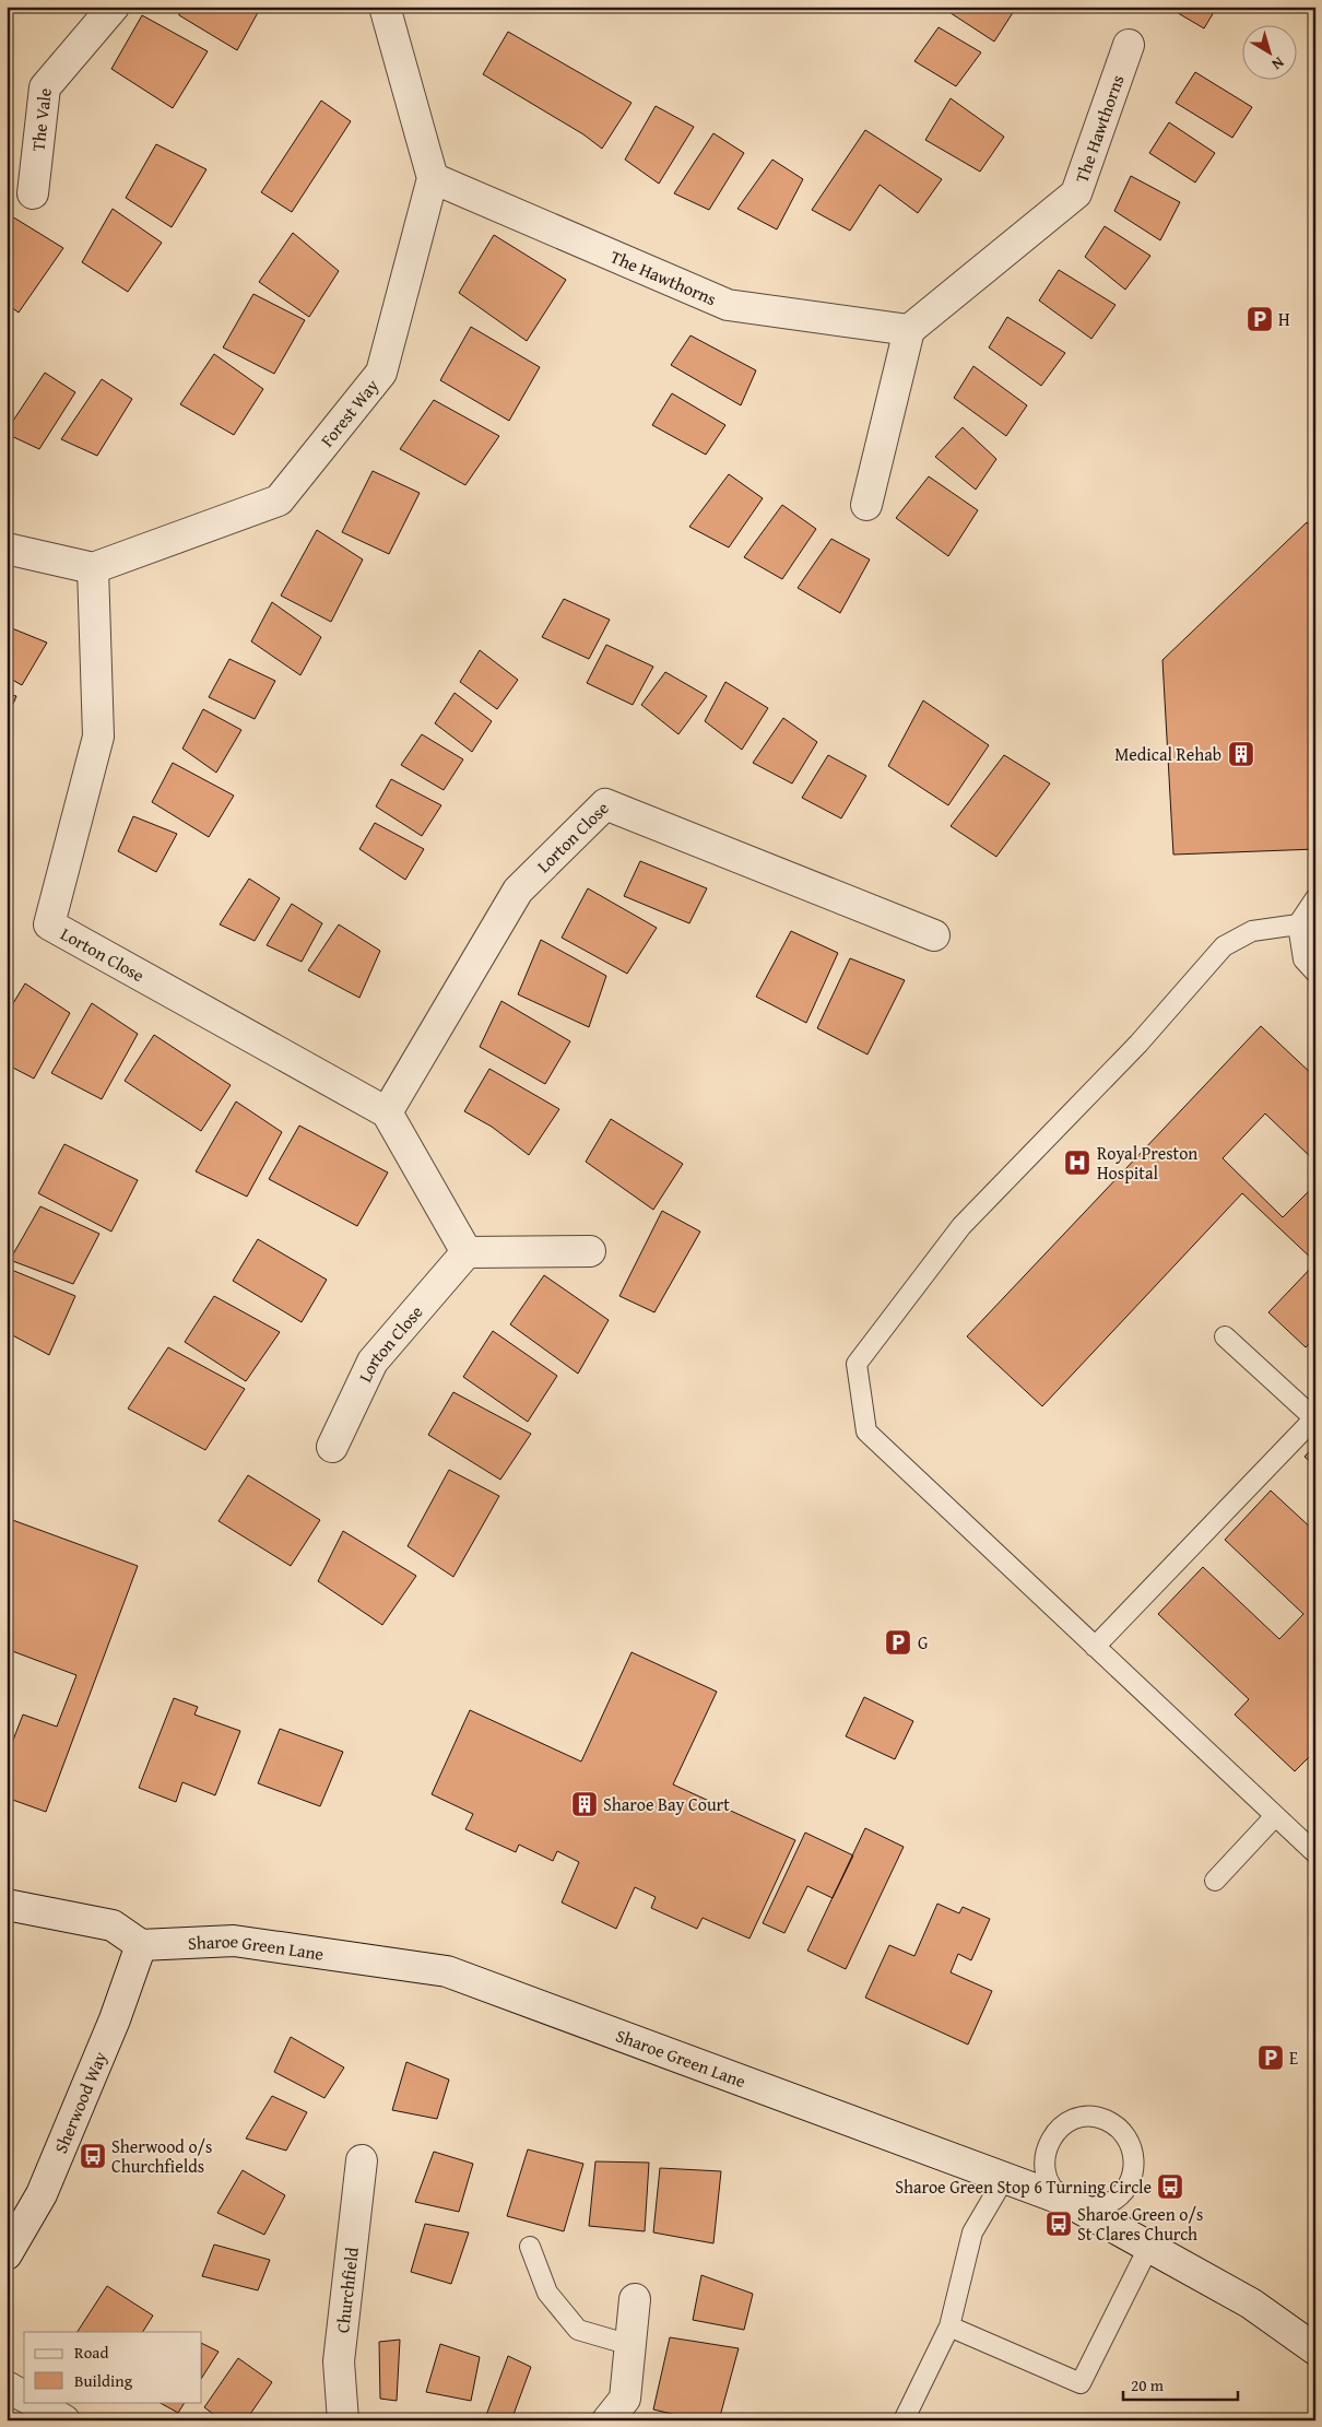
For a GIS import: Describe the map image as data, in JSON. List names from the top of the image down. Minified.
{"streets":{"street":["The Vale","The Hawthorns","Forest Way","Lorton Close","Sharoe Green Lane","Sherwood Way","Churchfield"]},"crossings":[["The Hawthorns","Forest Way"],["Forest Way","Lorton Close"],["Sharoe Green Lane","Sherwood Way"]],"places":{"parking":["H","G","E"],"building":["Medical Rehab","Sharoe Bay Court"],"hospital":["Royal Preston Hospital"],"bus stop":["Sherwood o/s Churchfields","Sharoe Green Stop 6 Turning Circle","Sharoe Green o/s St Clares Church"]},"legend":["Road","Building"],"scale_bar":"20 m","north":"bottom right"}
